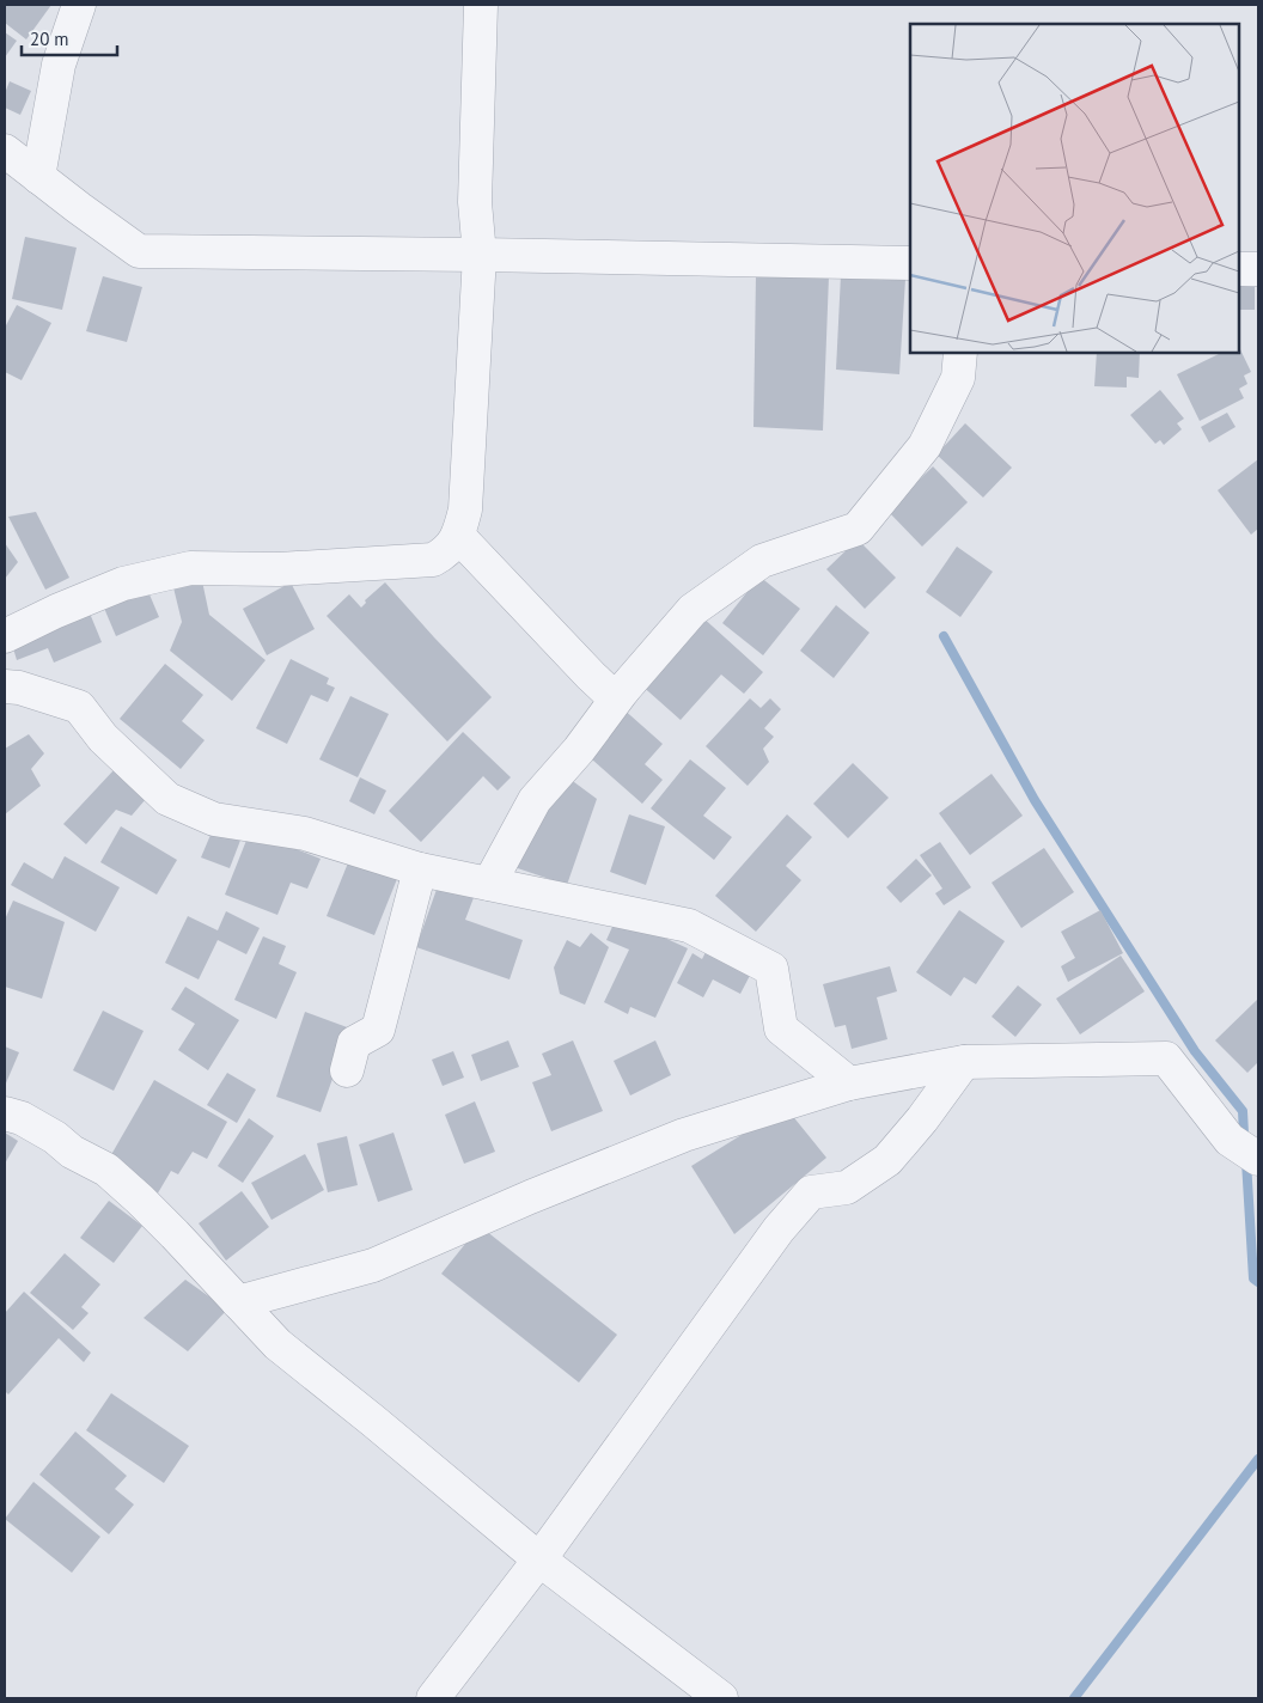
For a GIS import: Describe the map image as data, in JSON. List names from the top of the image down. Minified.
{"scale_bar":"20 m"}
